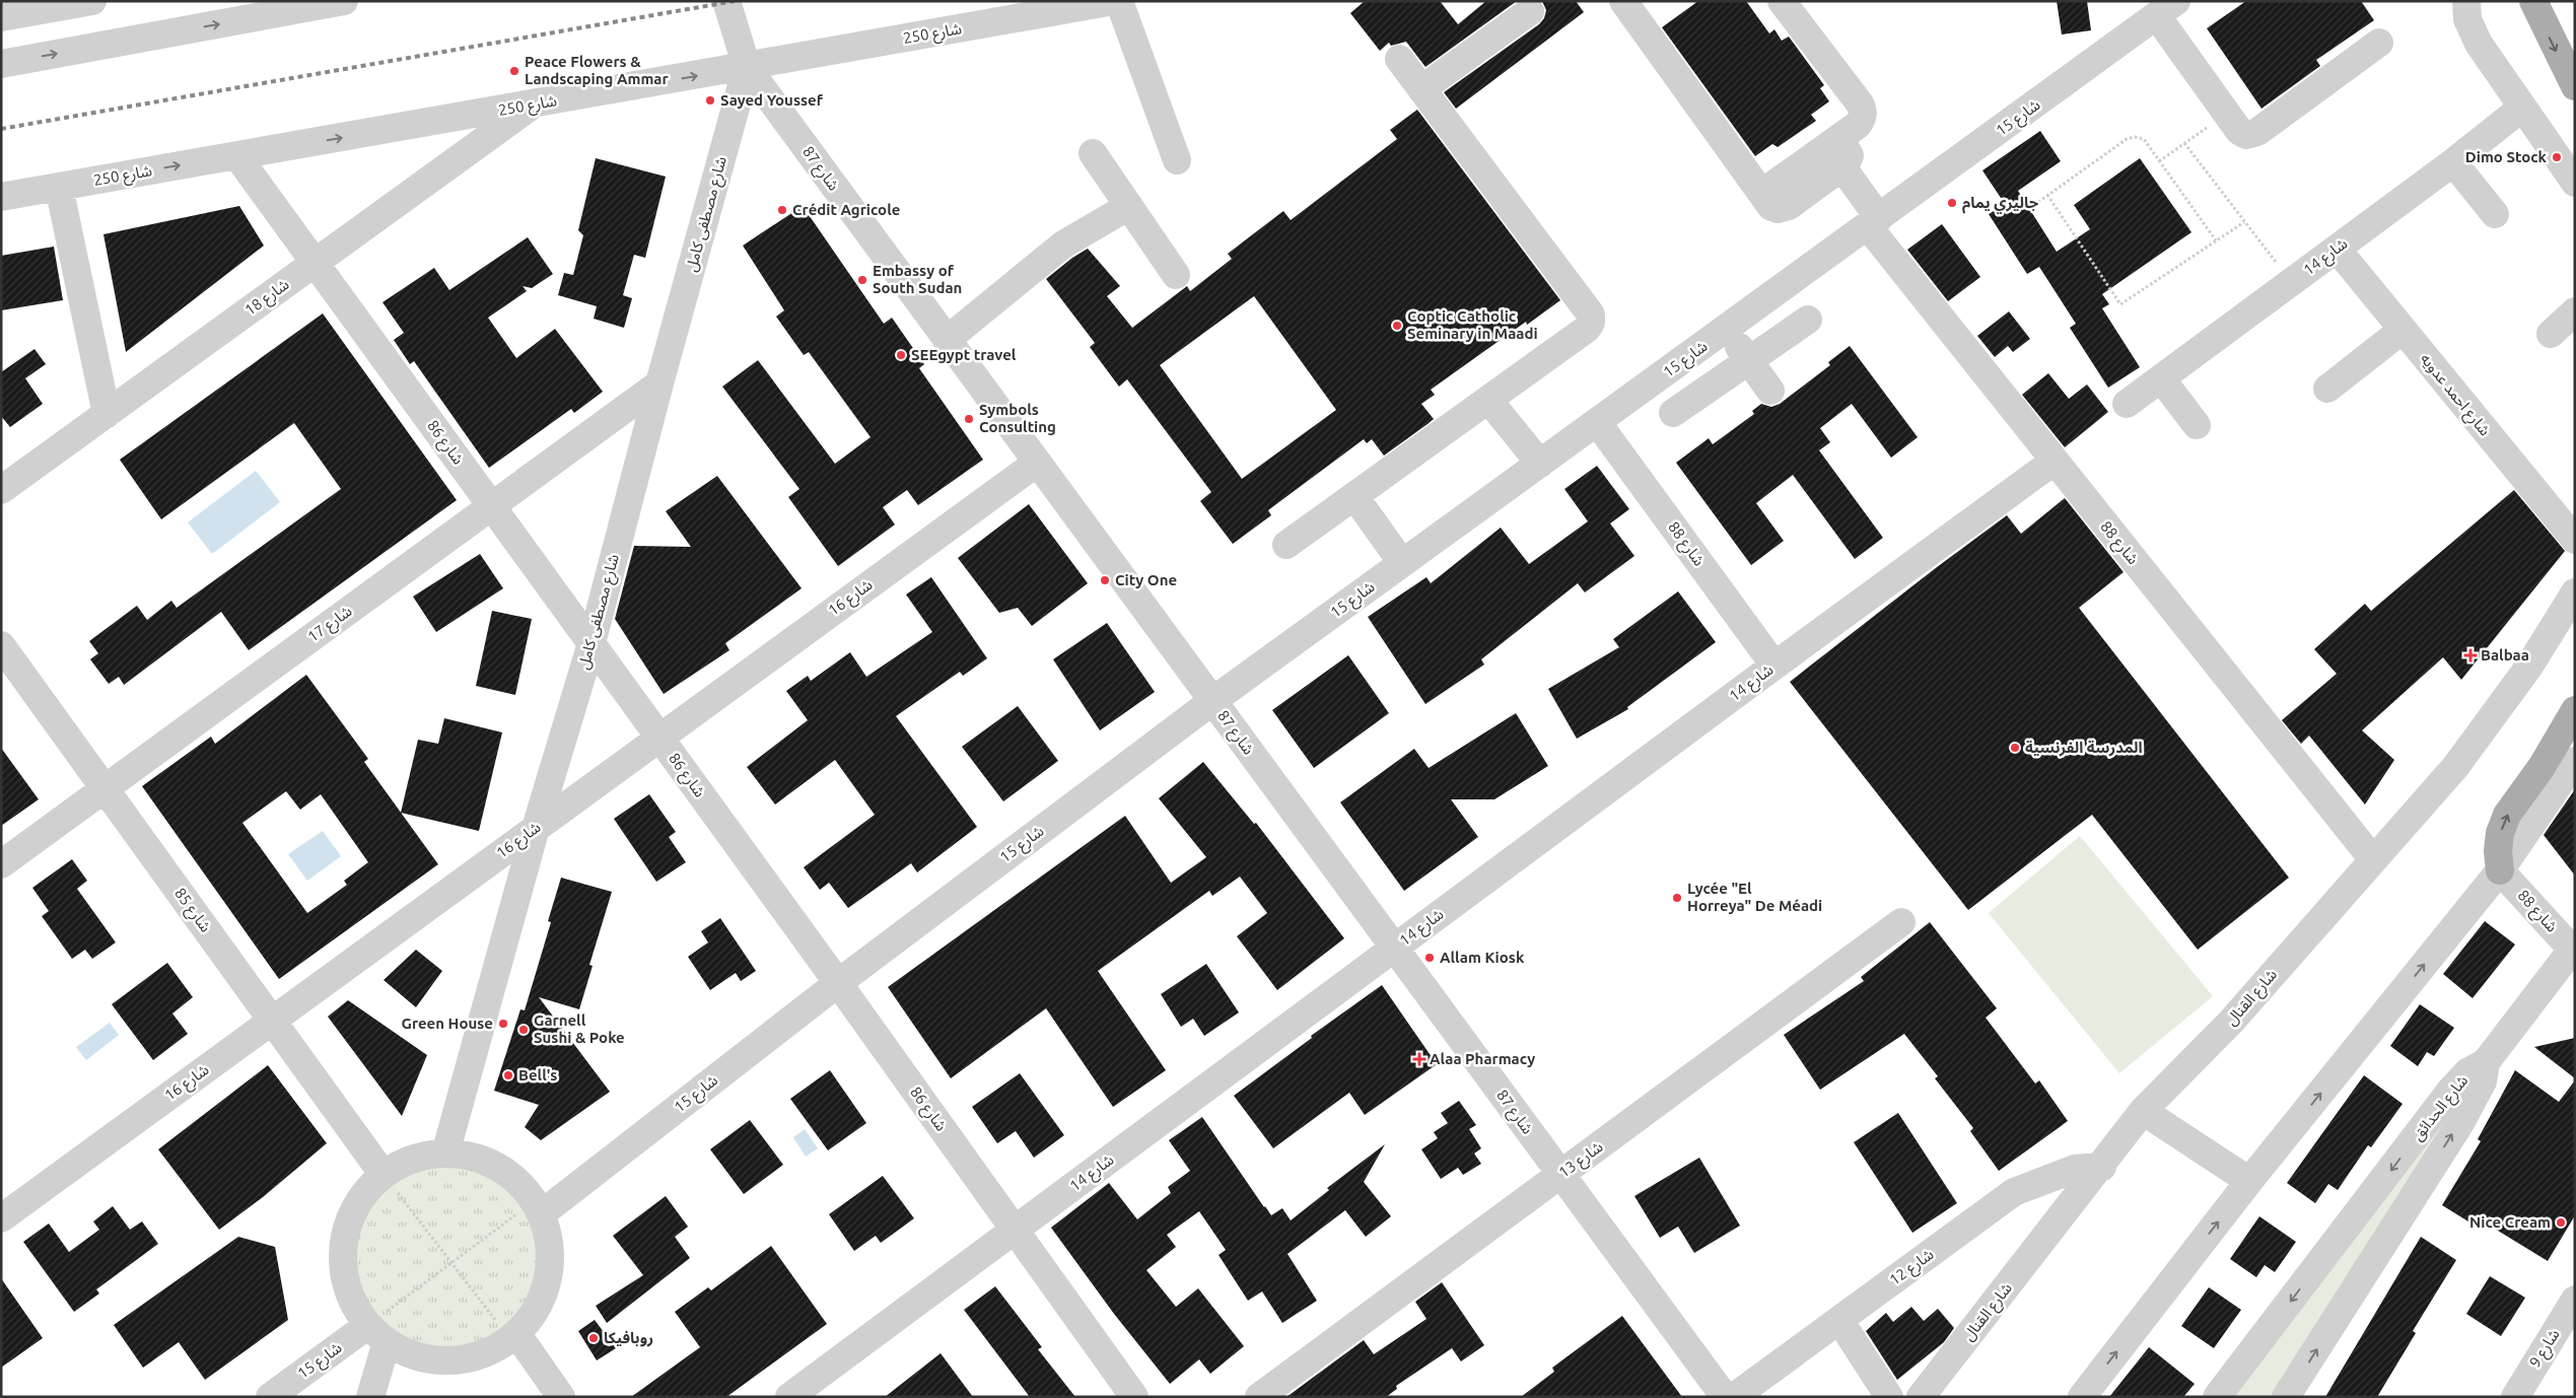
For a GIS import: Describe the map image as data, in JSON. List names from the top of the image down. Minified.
{"streets":{"street":["شارع 250","شارع 15","شارع 87","شارع مصطفى كامل","شارع 14","شارع 18","شارع احمد عدويه","شارع 86","شارع 88","شارع 16","شارع 17","شارع 85","شارع القنال","شارع الحدائق","شارع 13","شارع 12","شارع 9"]},"crossings":[["شارع 250","شارع 87"],["شارع 250","شارع مصطفى كامل"],["شارع 250","شارع 18"],["شارع 250","شارع 86"],["شارع 15","شارع 87"],["شارع 15","شارع 86"],["شارع 15","شارع 88"],["شارع 87","شارع مصطفى كامل"],["شارع 87","شارع 14"],["شارع 87","شارع 16"],["شارع 87","شارع 13"],["شارع مصطفى كامل","شارع 86"],["شارع مصطفى كامل","شارع 16"],["شارع مصطفى كامل","شارع 17"],["شارع 14","شارع احمد عدويه"],["شارع 14","شارع 86"],["شارع 14","شارع 88"],["شارع 18","شارع 86"],["شارع 86","شارع 16"],["شارع 86","شارع 17"],["شارع 88","شارع القنال"],["شارع 16","شارع 85"],["شارع 17","شارع 85"],["شارع القنال","شارع 12"]],"places":{"other":["Peace Flowers & Landscaping Ammar","Sayed Youssef","Dimo Stock","جاليري يمام","Crédit Agricole","Embassy of South Sudan","Coptic Catholic Seminary in Maadi","SEEgypt travel","Symbols Consulting","City One","المدرسة الفرنسية","Lycée \"El Horreya\" De Méadi","Allam Kiosk","Green House","Garnell Sushi & Poke","Bell's","Nice Cream","روبافيكا"],"health":["Balbaa","Alaa Pharmacy"]}}
